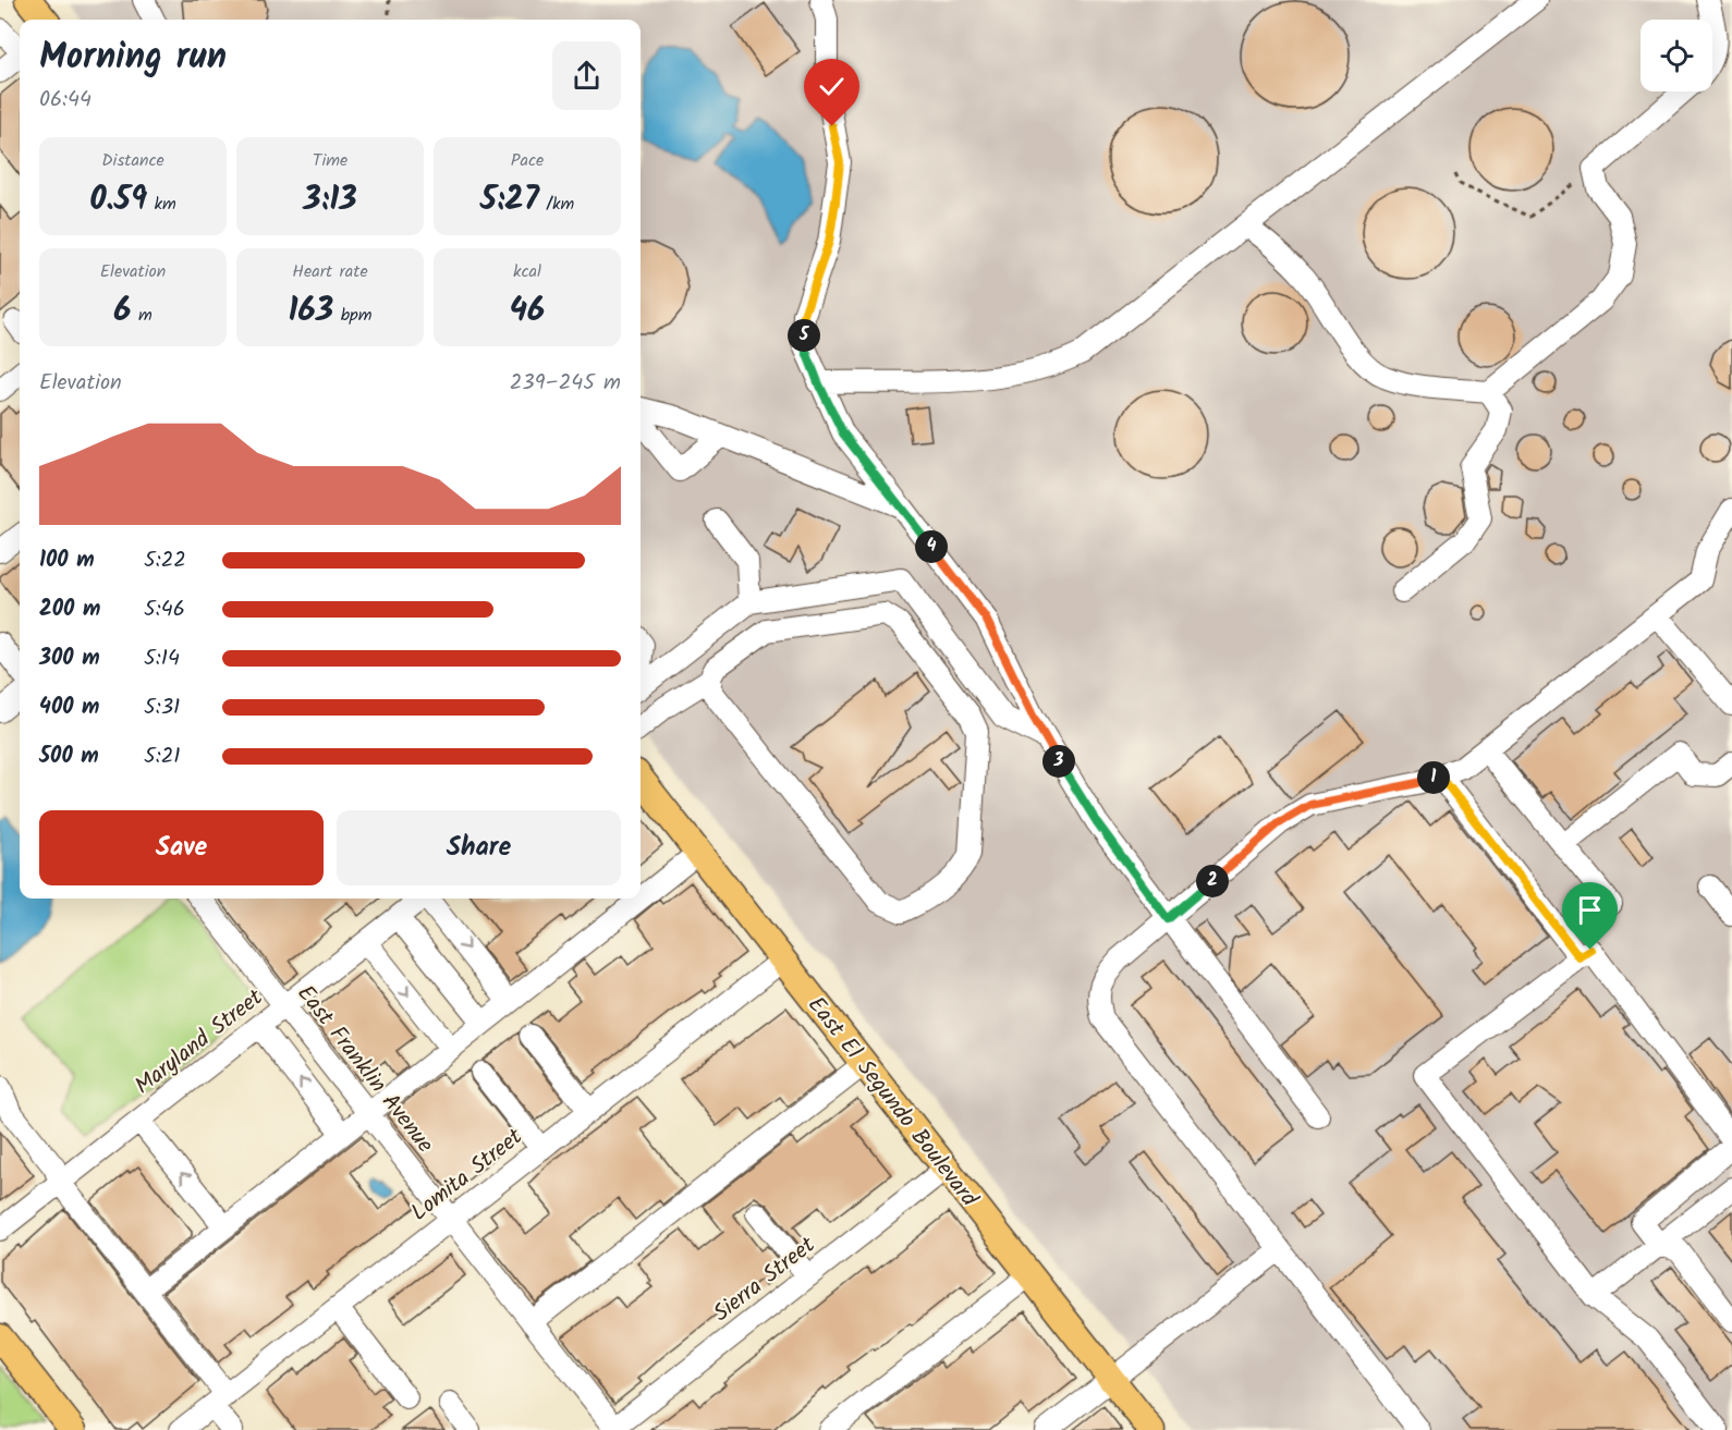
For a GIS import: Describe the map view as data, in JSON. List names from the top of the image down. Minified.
{"streets":{"main road":["East El Segundo Boulevard"],"street":["Maryland Street","East Franklin Avenue","Lomita Street","Sierra Street"]},"crossings":[["Maryland Street","East Franklin Avenue"],["East Franklin Avenue","Lomita Street"],["East Franklin Avenue","Sierra Street"],["East El Segundo Boulevard","Lomita Street"],["East El Segundo Boulevard","Sierra Street"]],"page":{"heading":["Morning run","06:44"],"stats":[["Distance","0.59 km"],["Time","3:13"],["Pace","5:27 /km"],["Elevation","6 m"],["Heart rate","163 bpm"],["kcal","46"]],"pins":["5","4","3","1","2"],"chart":["Elevation","239–245 m"],"list":[{"name":"100 m","note":"5:22"},{"name":"200 m","note":"5:46"},{"name":"300 m","note":"5:14"},{"name":"400 m","note":"5:31"},{"name":"500 m","note":"5:21"}],"buttons":["Save","Share"]}}
